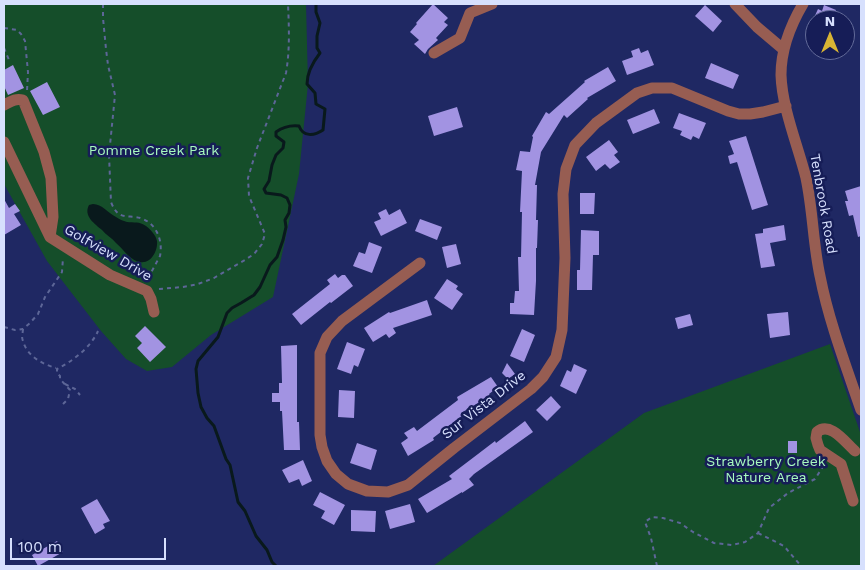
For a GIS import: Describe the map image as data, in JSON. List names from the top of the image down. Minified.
{"streets":{"street":["Tenbrook Road","Golfview Drive","Sur Vista Drive"]},"crossings":[["Tenbrook Road","Sur Vista Drive"]],"parks":["Pomme Creek Park","Strawberry Creek Nature Area"],"scale_bar":"100 m","north":"top"}
